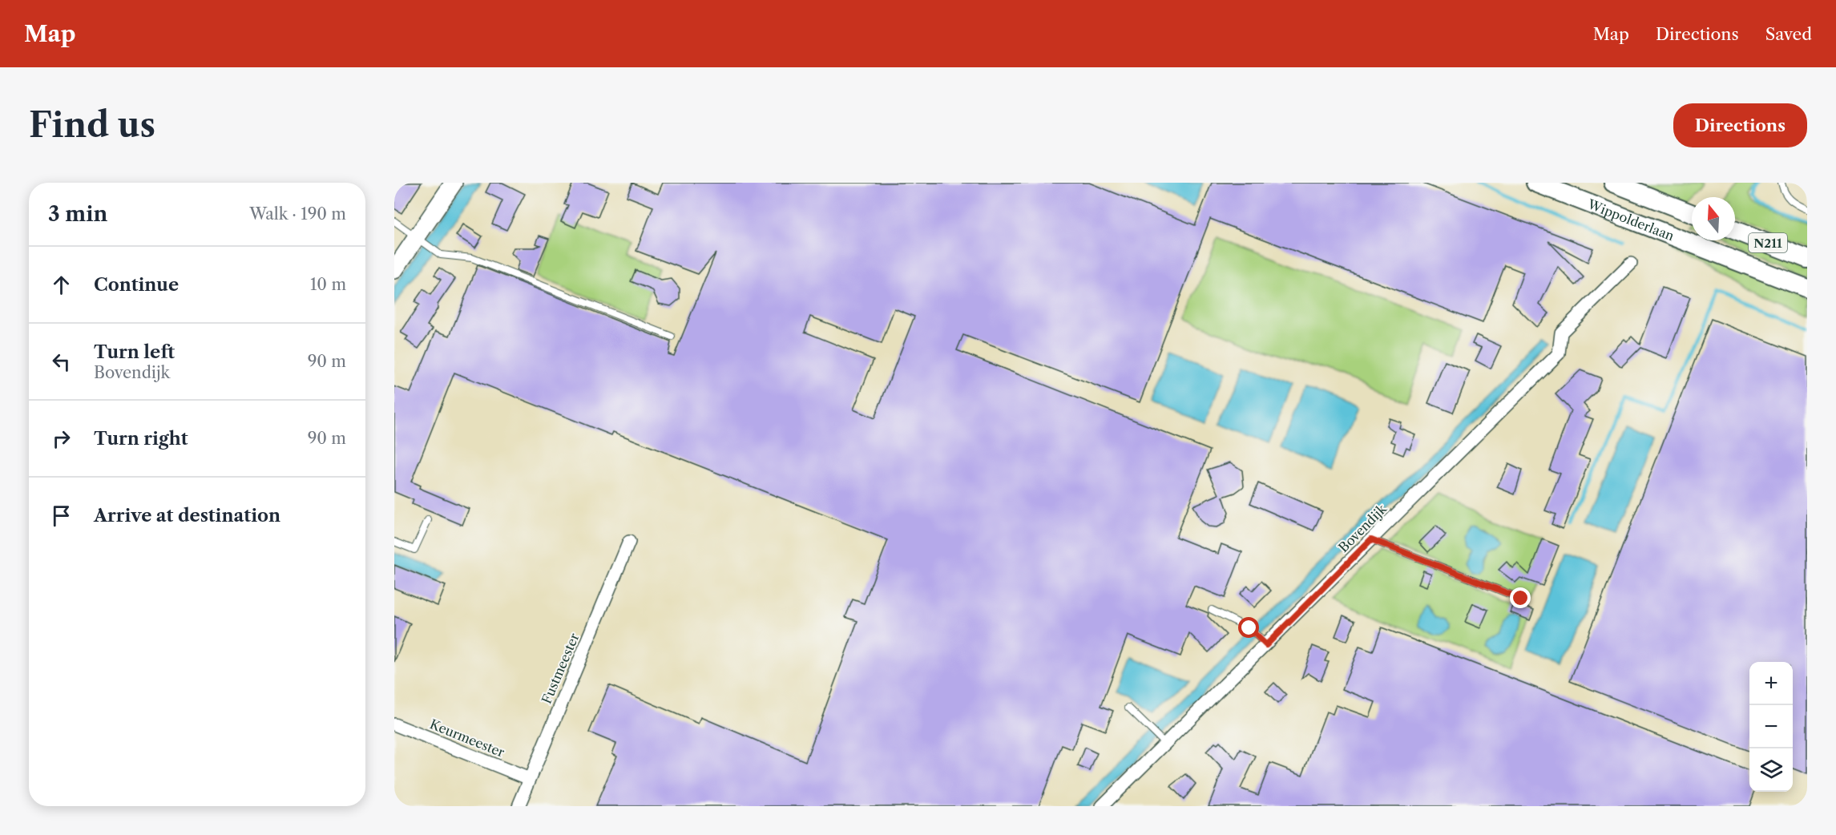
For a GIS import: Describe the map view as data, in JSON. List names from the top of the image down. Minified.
{"streets":{"main road":["Wippolderlaan","N211"],"street":["Bovendijk","Fustmeester","Keurmeester"]},"crossings":[["Fustmeester","Keurmeester"]],"north":"top","page":{"header":"Map","nav":["Map","Directions","Saved"],"buttons":"Directions","title":"Find us","heading":["3 min","Walk · 190 m"],"list":[["Continue","10 m"],["Turn left","Bovendijk","90 m"],["Turn right","90 m"],"Arrive at destination"],"map_buttons":["+","−"]}}
